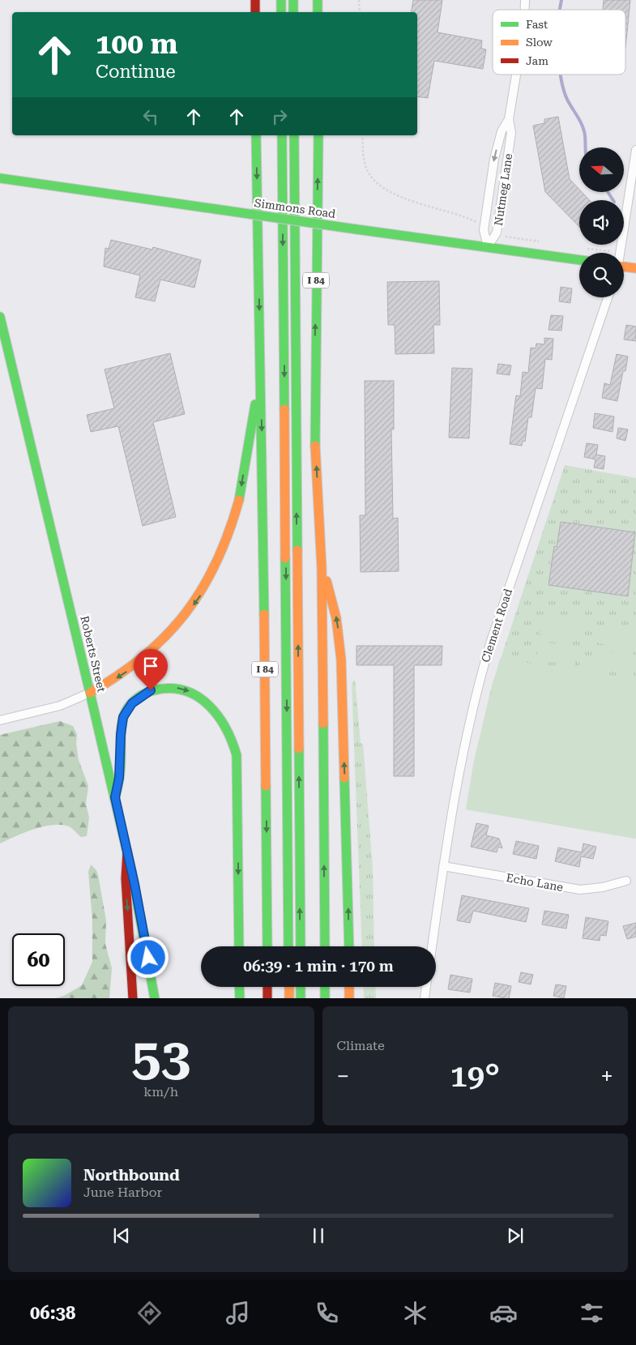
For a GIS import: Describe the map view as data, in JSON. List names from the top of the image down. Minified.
{"streets":{"main road":["Simmons Road","I 84","Roberts Street"],"street":["Nutmeg Lane","Clement Road","Echo Lane"]},"crossings":[["Nutmeg Lane","Simmons Road"],["Clement Road","Echo Lane"]],"legend":["Fast","Slow","Jam"],"north":"left","page":{"turn":["100 m","Continue"],"limit":"60","trip":"06:39 · 1 min · 170 m","tile":[["53","km/h"],"Climate"],"heat":["−","19°","+"],"song":["Northbound","June Harbor"],"tabs":"06:38"}}
